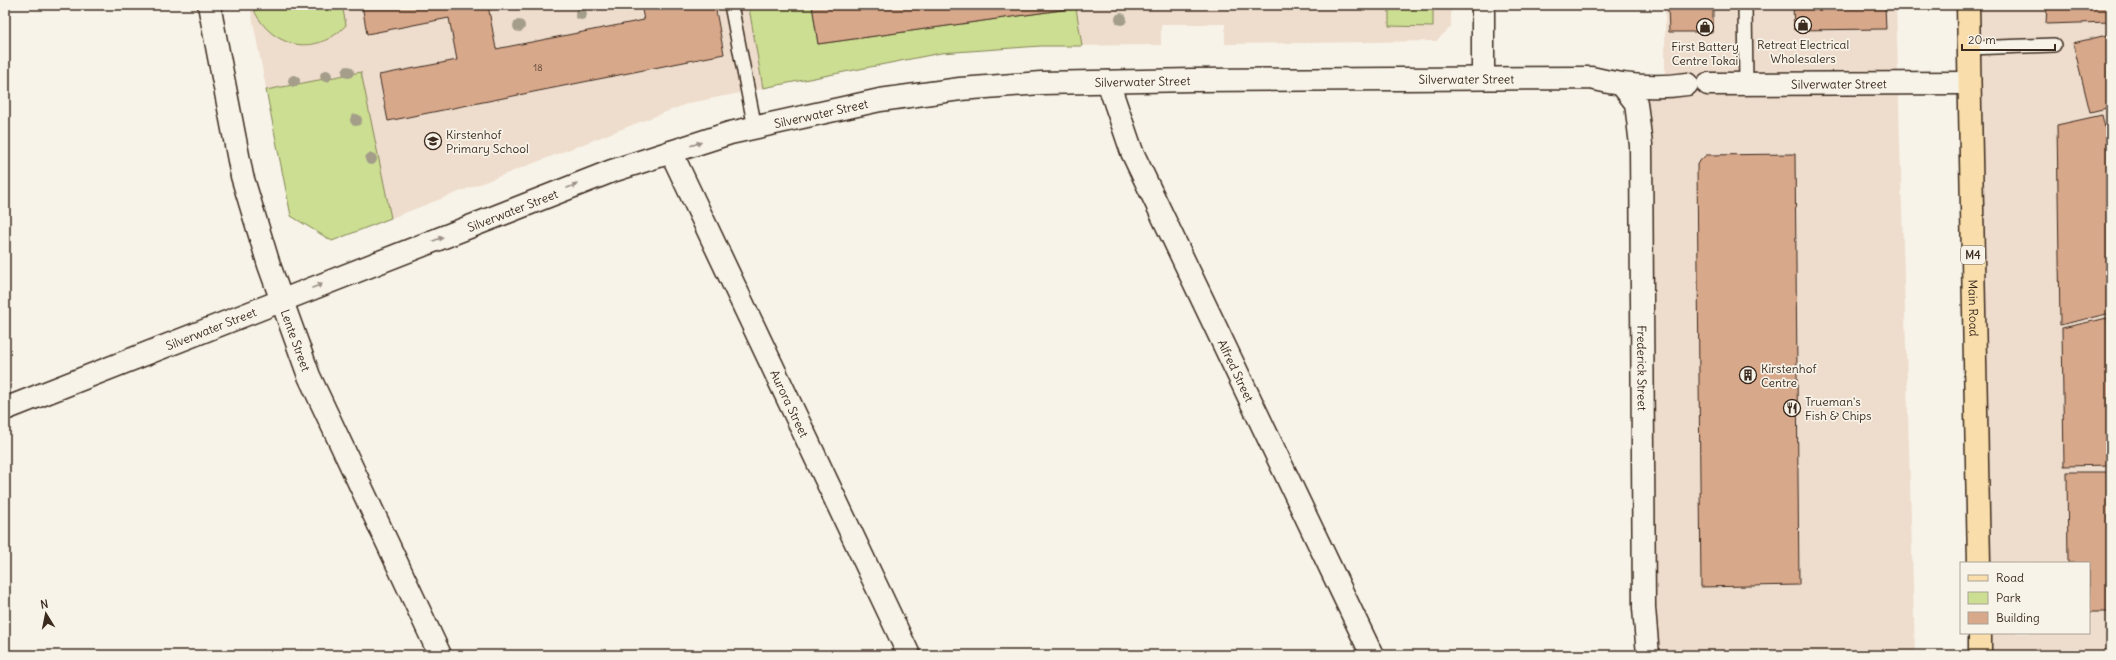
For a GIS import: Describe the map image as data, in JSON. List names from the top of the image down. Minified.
{"streets":{"main road":["M4","Main Road"],"street":["Silverwater Street","Lente Street","Frederick Street","Alfred Street","Aurora Street"]},"crossings":[["Silverwater Street","Main Road"],["Silverwater Street","Lente Street"],["Silverwater Street","Frederick Street"],["Silverwater Street","Alfred Street"],["Silverwater Street","Aurora Street"]],"places":{"shop":["Retreat Electrical Wholesalers","First Battery Centre Tokai"],"school or university":["Kirstenhof Primary School"],"building":["Kirstenhof Centre"],"restaurant":["Trueman's Fish & Chips"]},"house_numbers":["18"],"legend":["Road","Park","Building"],"scale_bar":"20 m","north":"top"}
